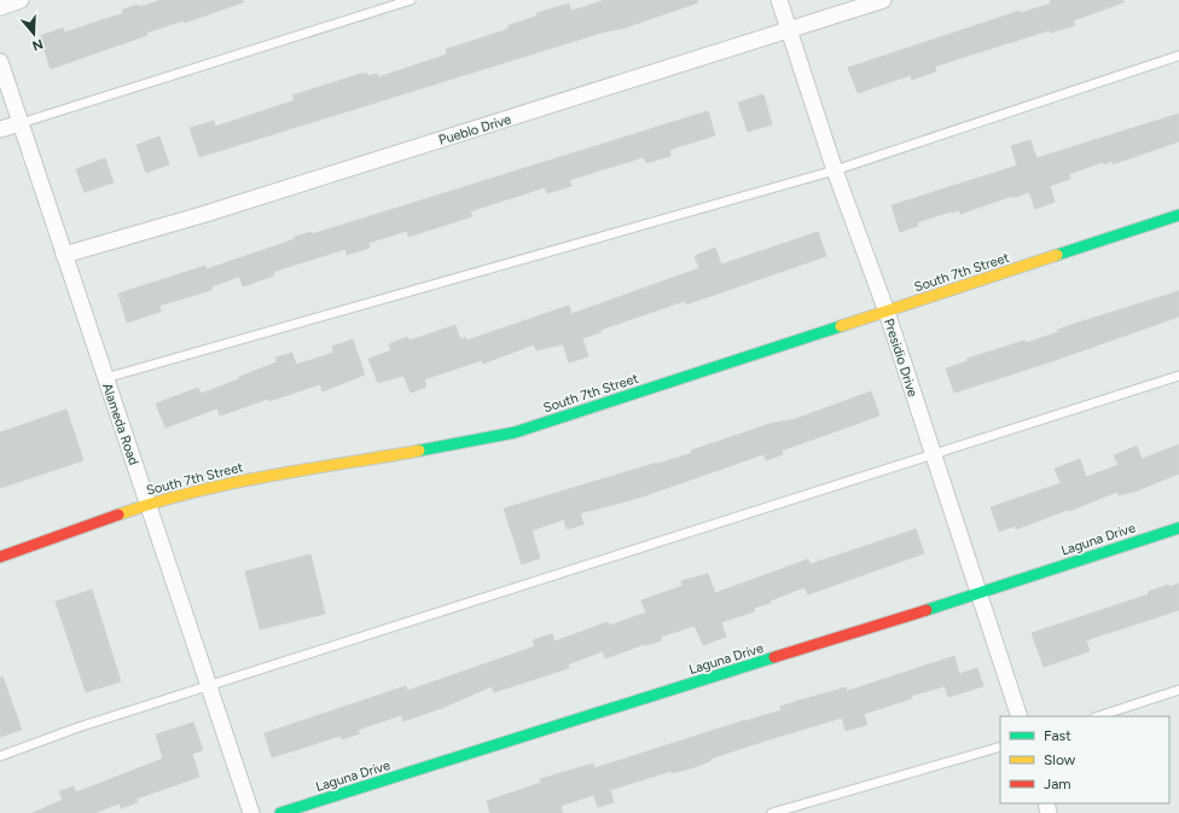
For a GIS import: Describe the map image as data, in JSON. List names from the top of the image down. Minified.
{"streets":{"main road":["South 7th Street","Laguna Drive"],"street":["Pueblo Drive","Presidio Drive","Alameda Road"]},"crossings":[["Pueblo Drive","Presidio Drive"],["Pueblo Drive","Alameda Road"],["South 7th Street","Presidio Drive"],["South 7th Street","Alameda Road"],["Presidio Drive","Laguna Drive"]],"legend":["Fast","Slow","Jam"],"north":"bottom"}
